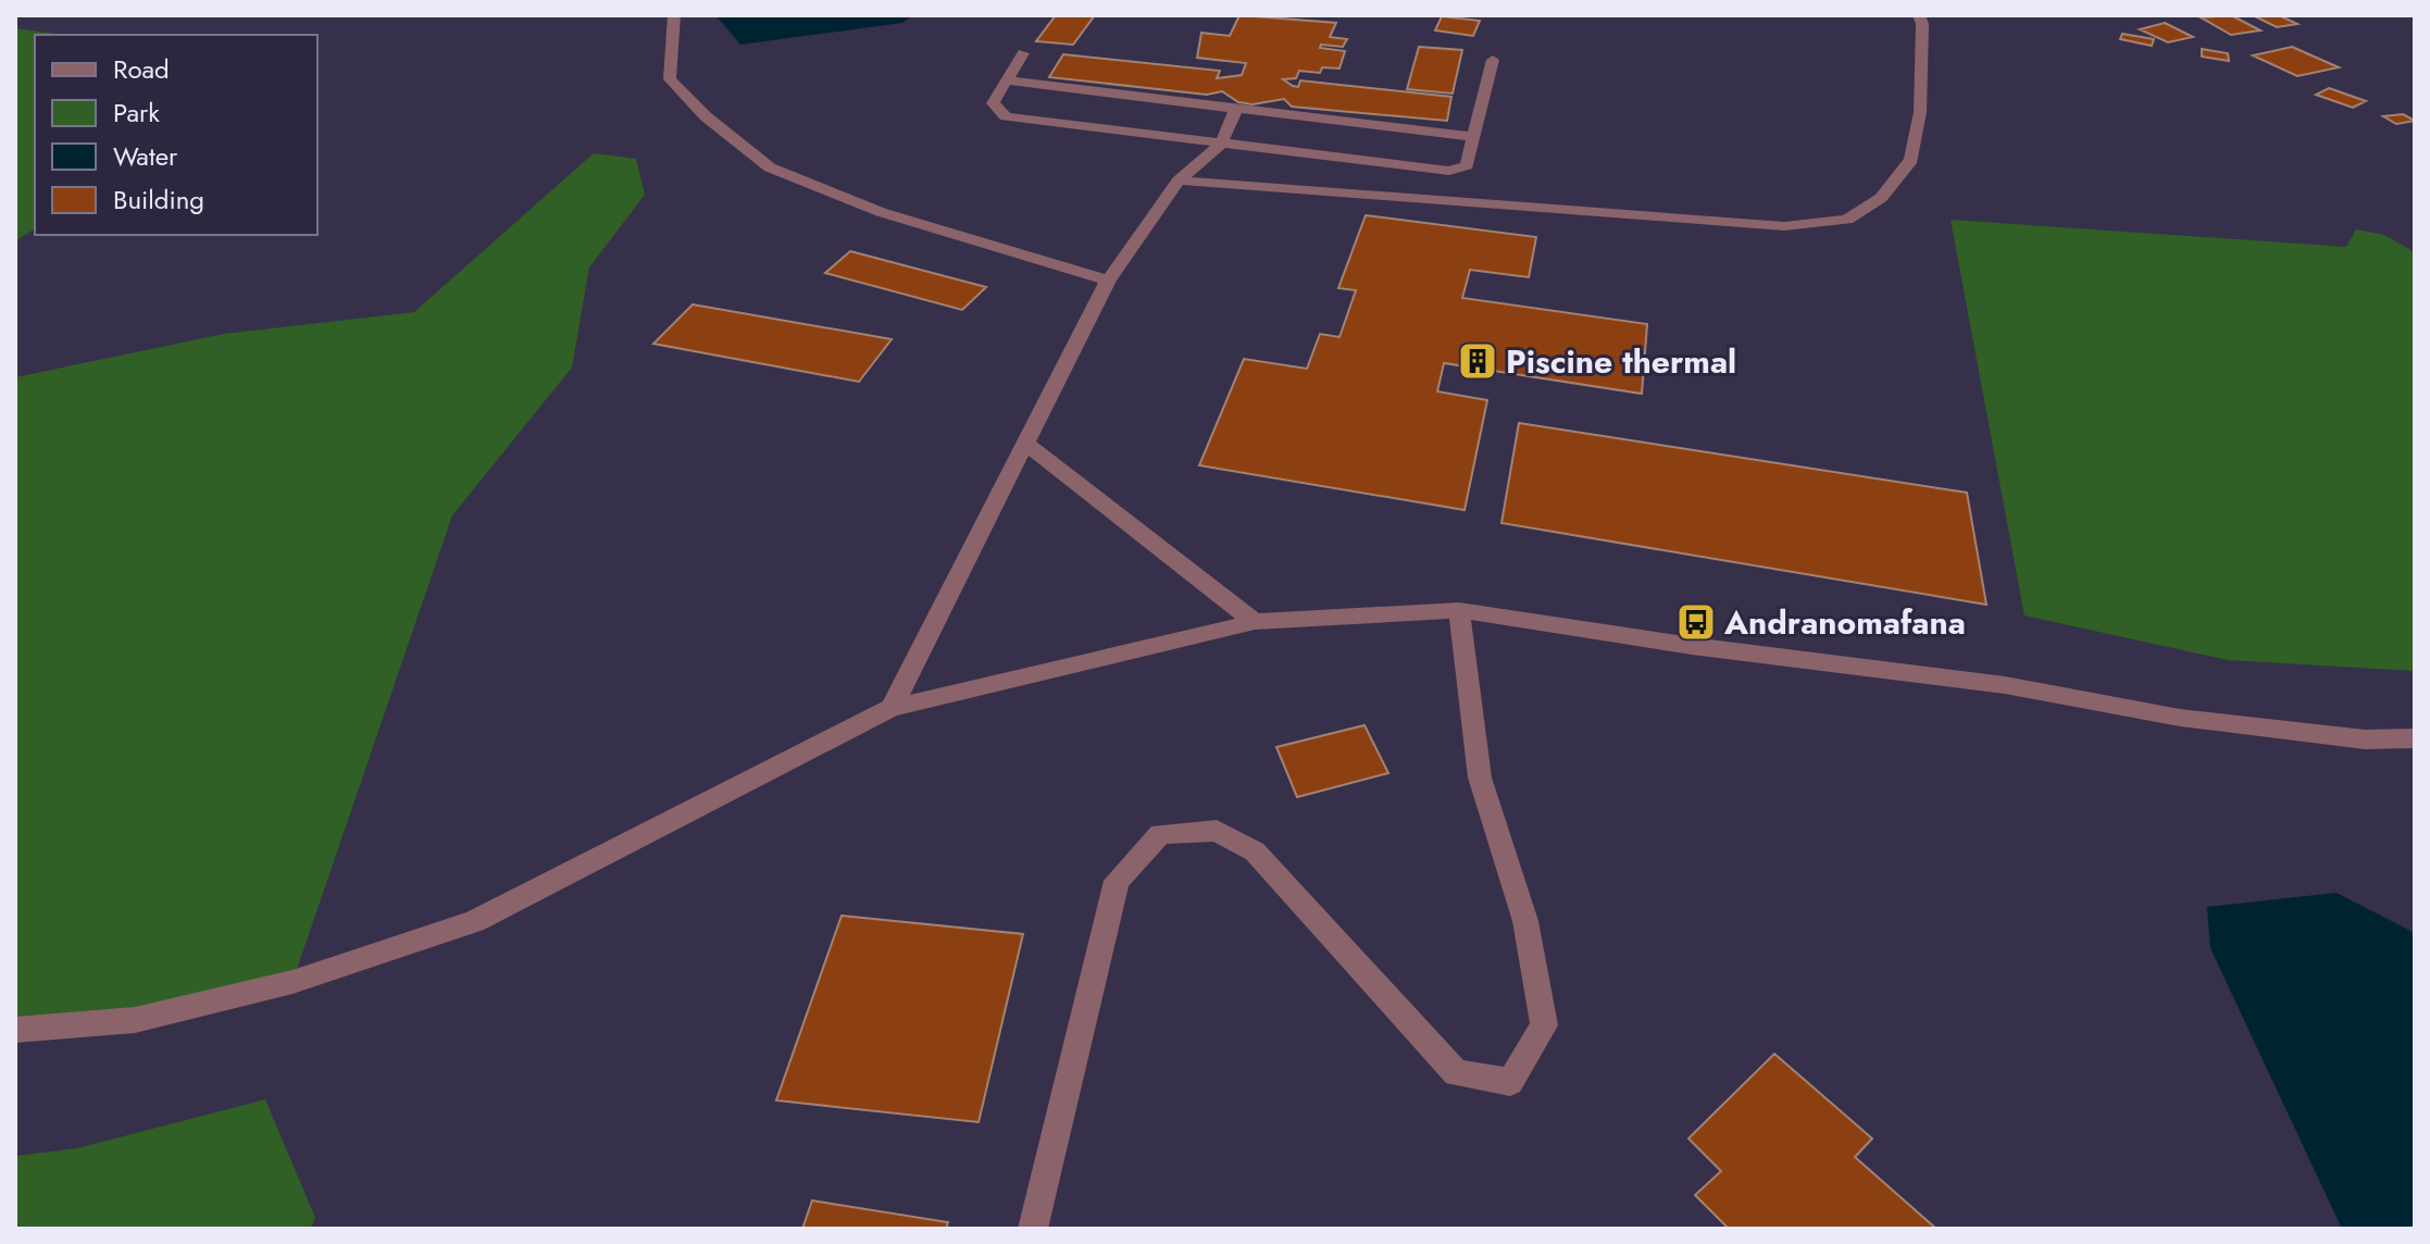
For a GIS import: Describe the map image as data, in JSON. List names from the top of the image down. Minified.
{"places":{"building":["Piscine thermal"],"bus stop":["Andranomafana"]},"legend":["Road","Park","Water","Building"]}
